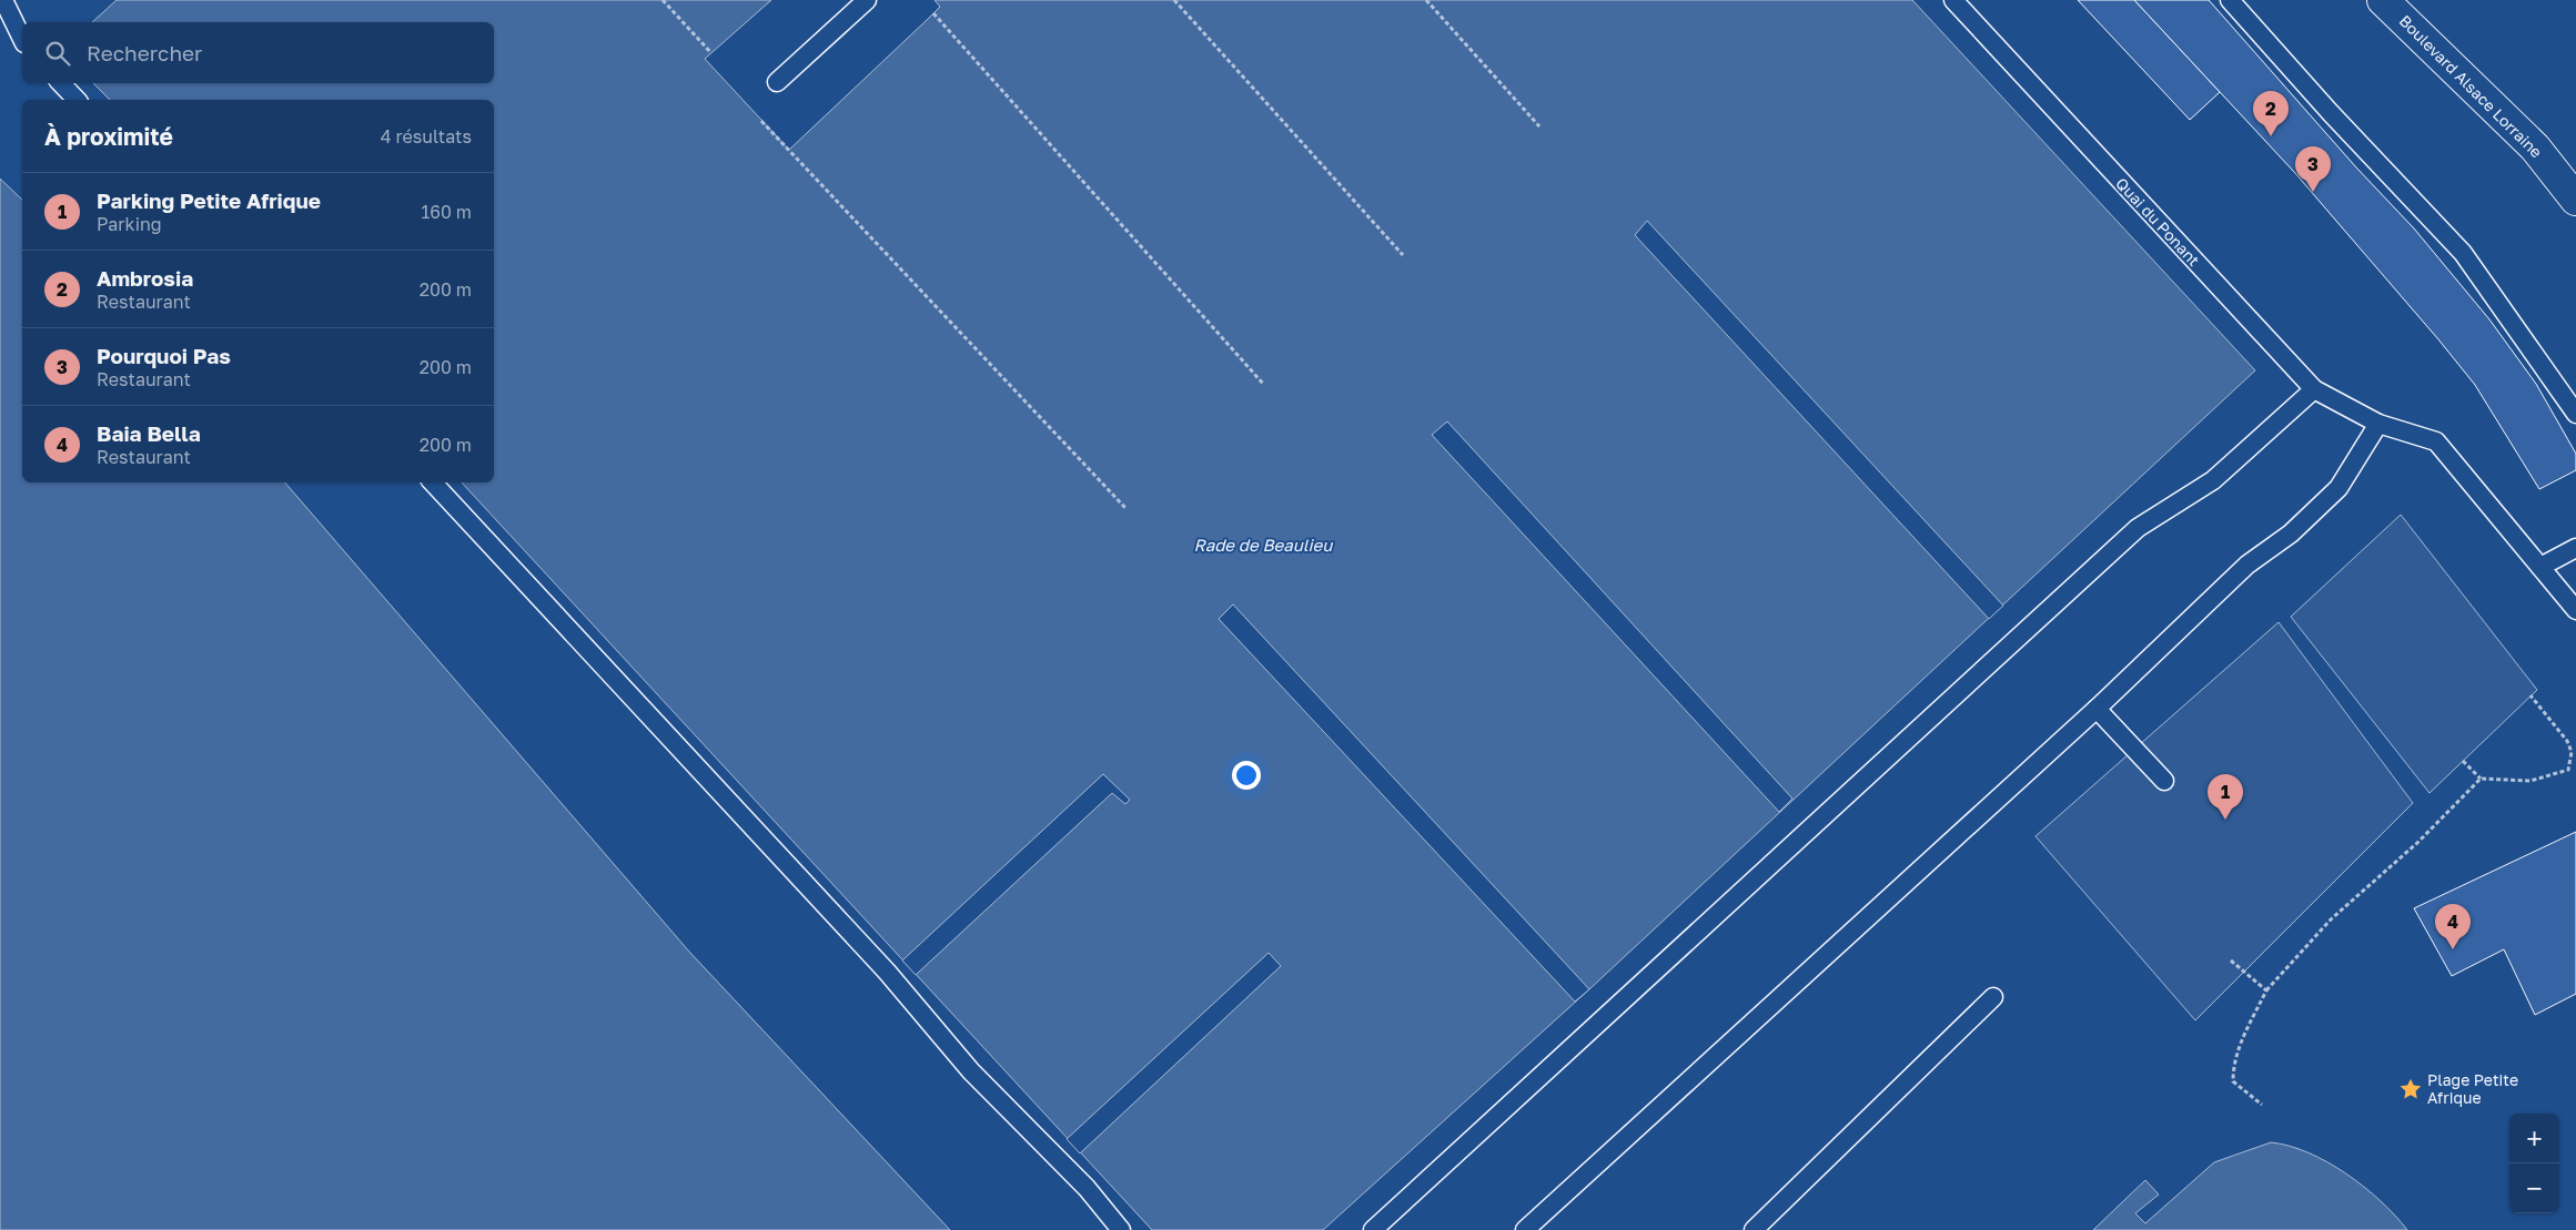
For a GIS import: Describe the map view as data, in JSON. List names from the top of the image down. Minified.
{"streets":{"main road":["Boulevard Alsace Lorraine"],"lane":["Quai du Ponant"]},"water":["Rade de Beaulieu"],"places":{"place":["Plage Petite Afrique"]},"page":{"search":"Rechercher","pins":["2","3","1","4"],"heading":["À proximité","4 résultats"],"list":[{"mark":"1","name":"Parking Petite Afrique","note":"Parking","value":"160 m"},{"mark":"2","name":"Ambrosia","note":"Restaurant","value":"200 m"},{"mark":"3","name":"Pourquoi Pas","note":"Restaurant","value":"200 m"},{"mark":"4","name":"Baia Bella","note":"Restaurant","value":"200 m"}],"map_buttons":["+","−"]}}
